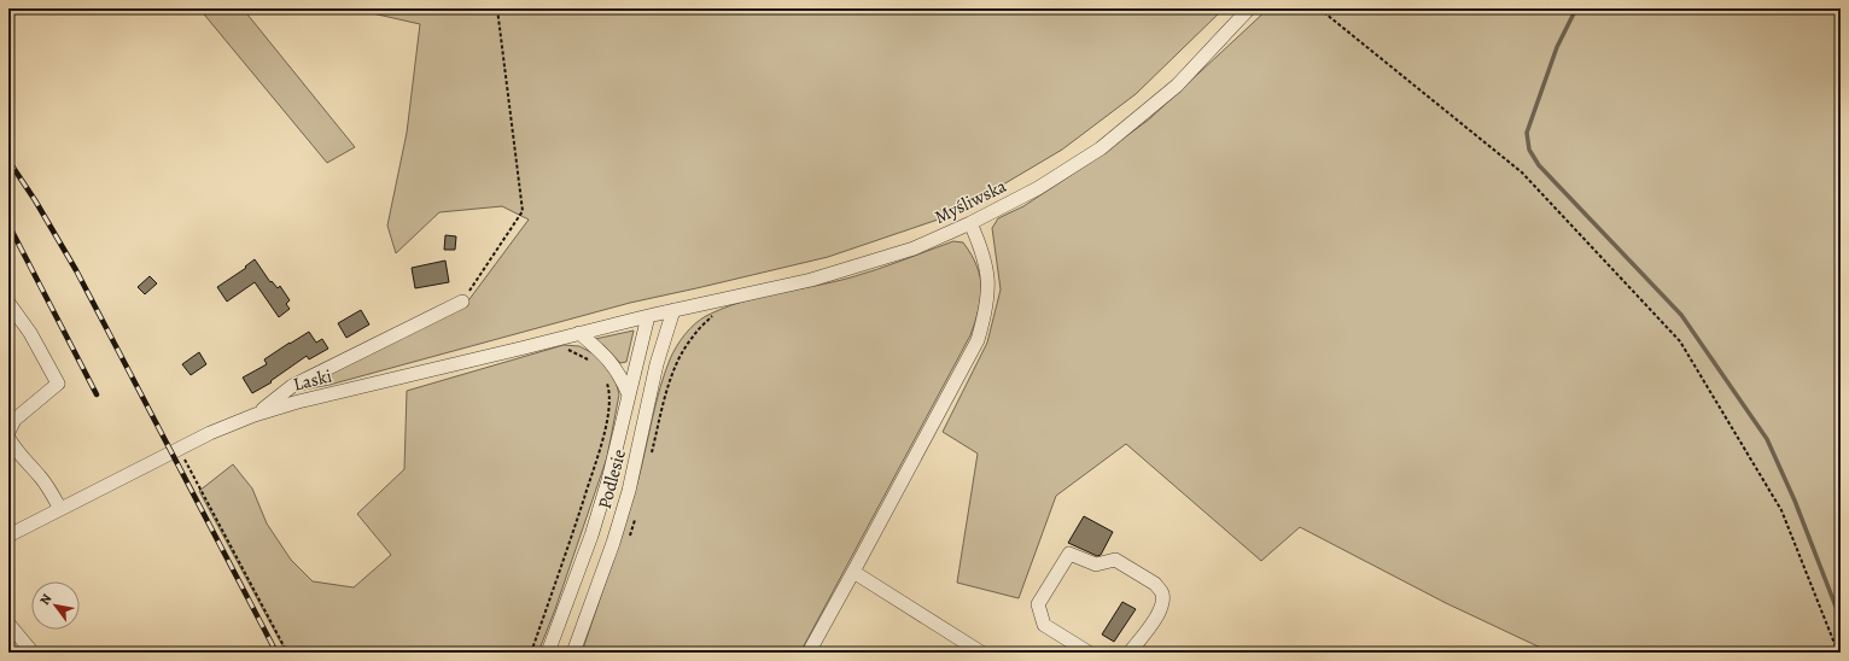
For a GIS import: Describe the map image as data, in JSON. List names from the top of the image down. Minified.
{"streets":{"street":["Myśliwska","Laski","Podlesie"]},"crossings":[["Myśliwska","Laski"],["Myśliwska","Podlesie"],["Laski","Podlesie"]],"north":"top left"}
